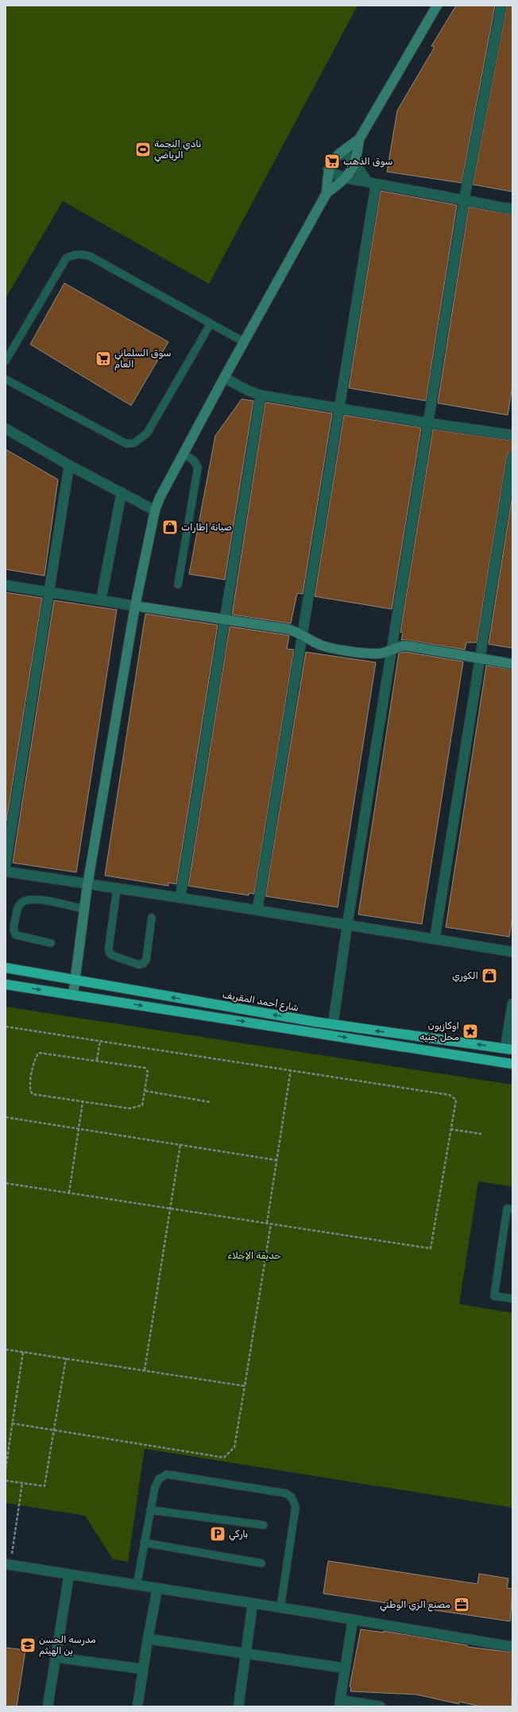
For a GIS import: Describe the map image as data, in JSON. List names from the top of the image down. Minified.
{"streets":{"highway":["شارع أحمد المقريف"]},"parks":["حديقة الإجلاء"],"places":{"sports":["نادي النجمة الرياضي"],"supermarket":["سوق الذهب","سوق السلماني العام"],"shop":["صيانة إطارات","الكوري"],"place":["اوكازيون محل جنيه"],"parking":["باركي"],"office":["مصنع الزي الوطني"],"school or university":["مدرسه الحسن بن الهيثم"]}}
